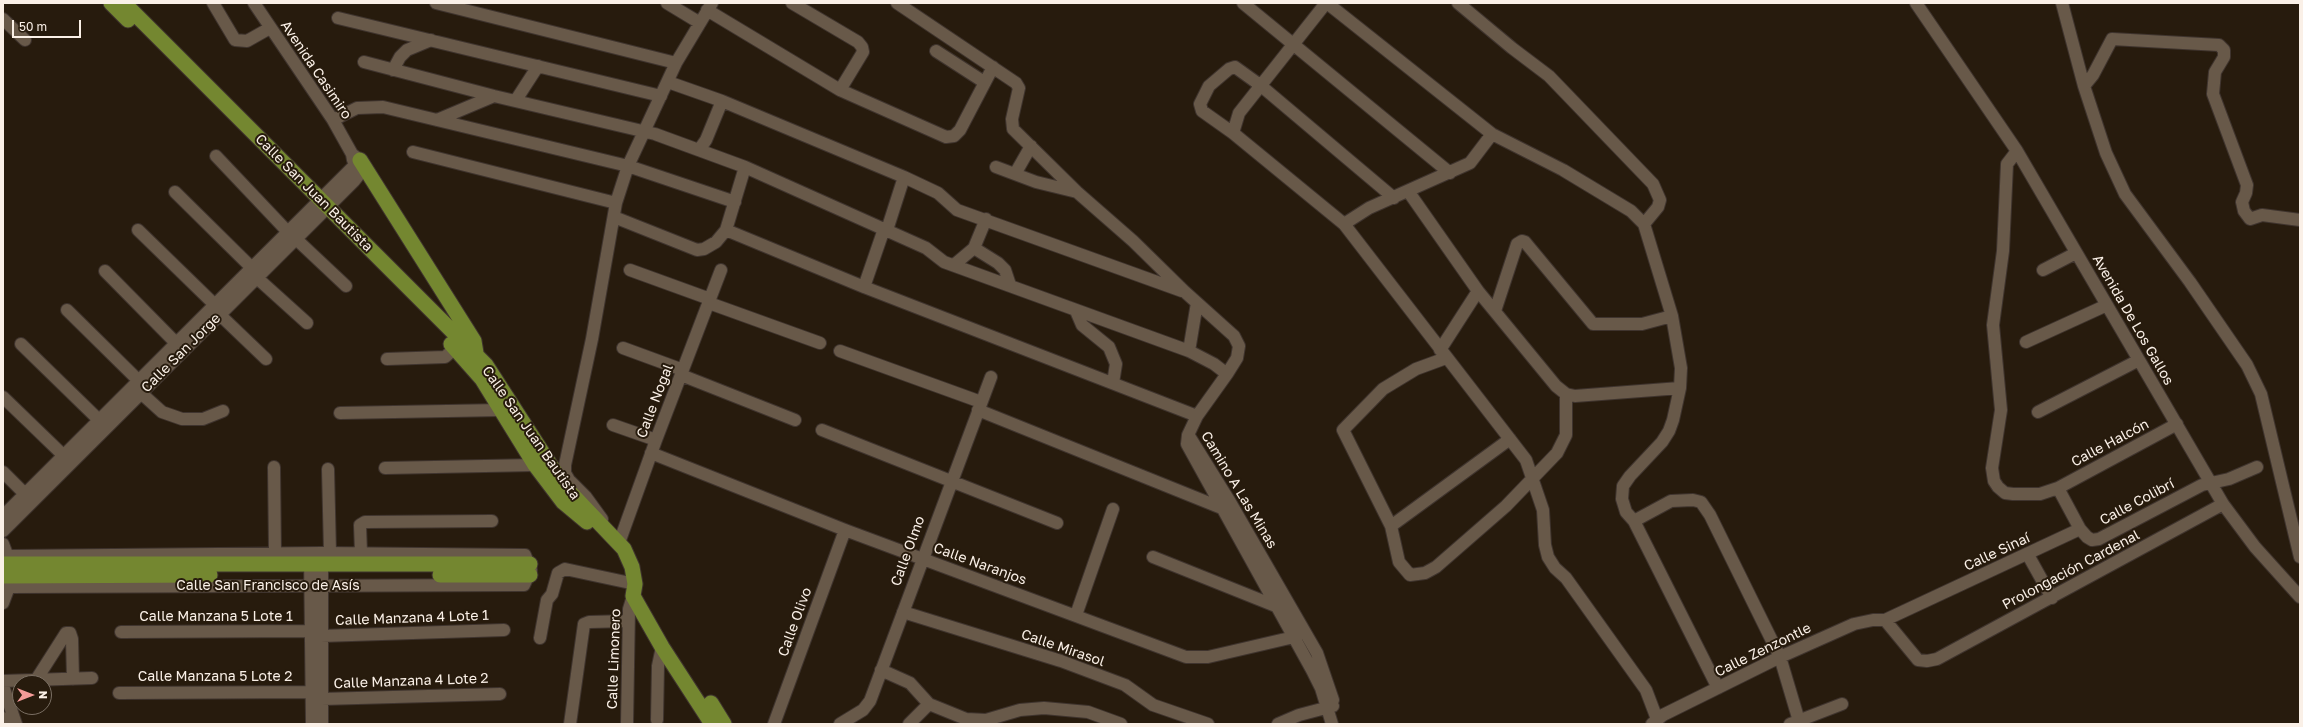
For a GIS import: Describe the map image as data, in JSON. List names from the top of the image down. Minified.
{"streets":{"main road":["Calle San Juan Bautista","Calle San Francisco de Asís"],"street":["Avenida Casimiro","Avenida De Los Gallos","Calle San Jorge","Calle Nogal","Calle Halcón","Camino A Las Minas","Calle Colibrí","Calle Olmo","Calle Sinaí","Calle Naranjos","Prolongación Cardenal","Calle Manzana 5 Lote 1","Calle Manzana 4 Lote 1","Calle Olivo","Calle Mirasol","Calle Zenzontle","Calle Limonero","Calle Manzana 5 Lote 2","Calle Manzana 4 Lote 2"]},"crossings":[["Avenida Casimiro","Calle San Jorge"],["Calle San Juan Bautista","Calle San Jorge"],["Avenida De Los Gallos","Calle Halcón"],["Avenida De Los Gallos","Calle Colibrí"],["Avenida De Los Gallos","Prolongación Cardenal"],["Calle Nogal","Calle Naranjos"],["Camino A Las Minas","Calle Naranjos"],["Calle Colibrí","Calle Sinaí"],["Calle Olmo","Calle Naranjos"],["Calle Olmo","Calle Mirasol"],["Calle Sinaí","Prolongación Cardenal"],["Calle Sinaí","Calle Zenzontle"],["Calle Naranjos","Calle Olivo"],["Prolongación Cardenal","Calle Zenzontle"],["Calle Manzana 5 Lote 1","Calle Manzana 4 Lote 1"]],"scale_bar":"50 m","north":"right"}
